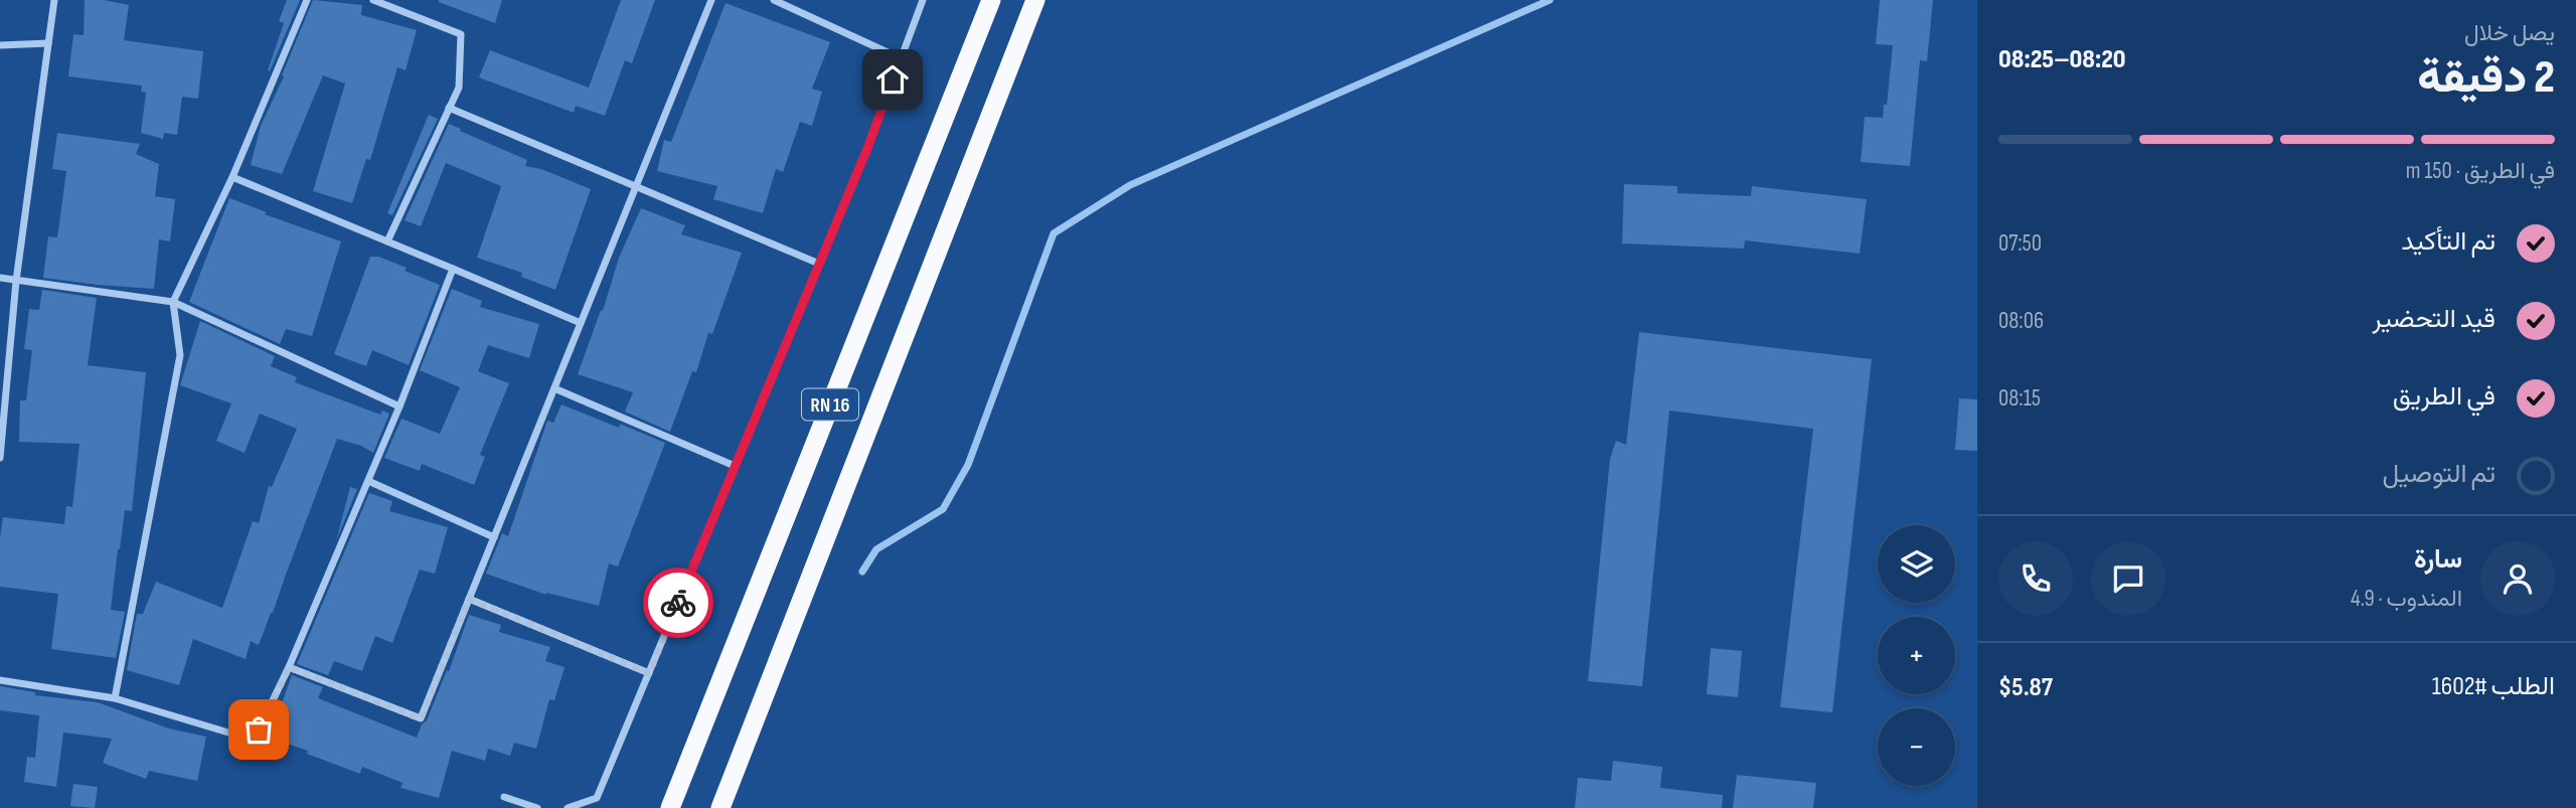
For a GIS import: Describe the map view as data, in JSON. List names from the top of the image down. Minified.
{"streets":{"highway":["RN 16"]},"page":{"heading":["2 دقيقة","يصل خلال","08:20–08:25"],"panel":["سارة","المندوب · 4.9","الطلب #1602","$5.87"],"bar":"في الطريق · 150 m","list":[["تم التأكيد","07:50"],["قيد التحضير","08:06"],["في الطريق","08:15"],"تم التوصيل"],"map_buttons":["+","−"]}}
